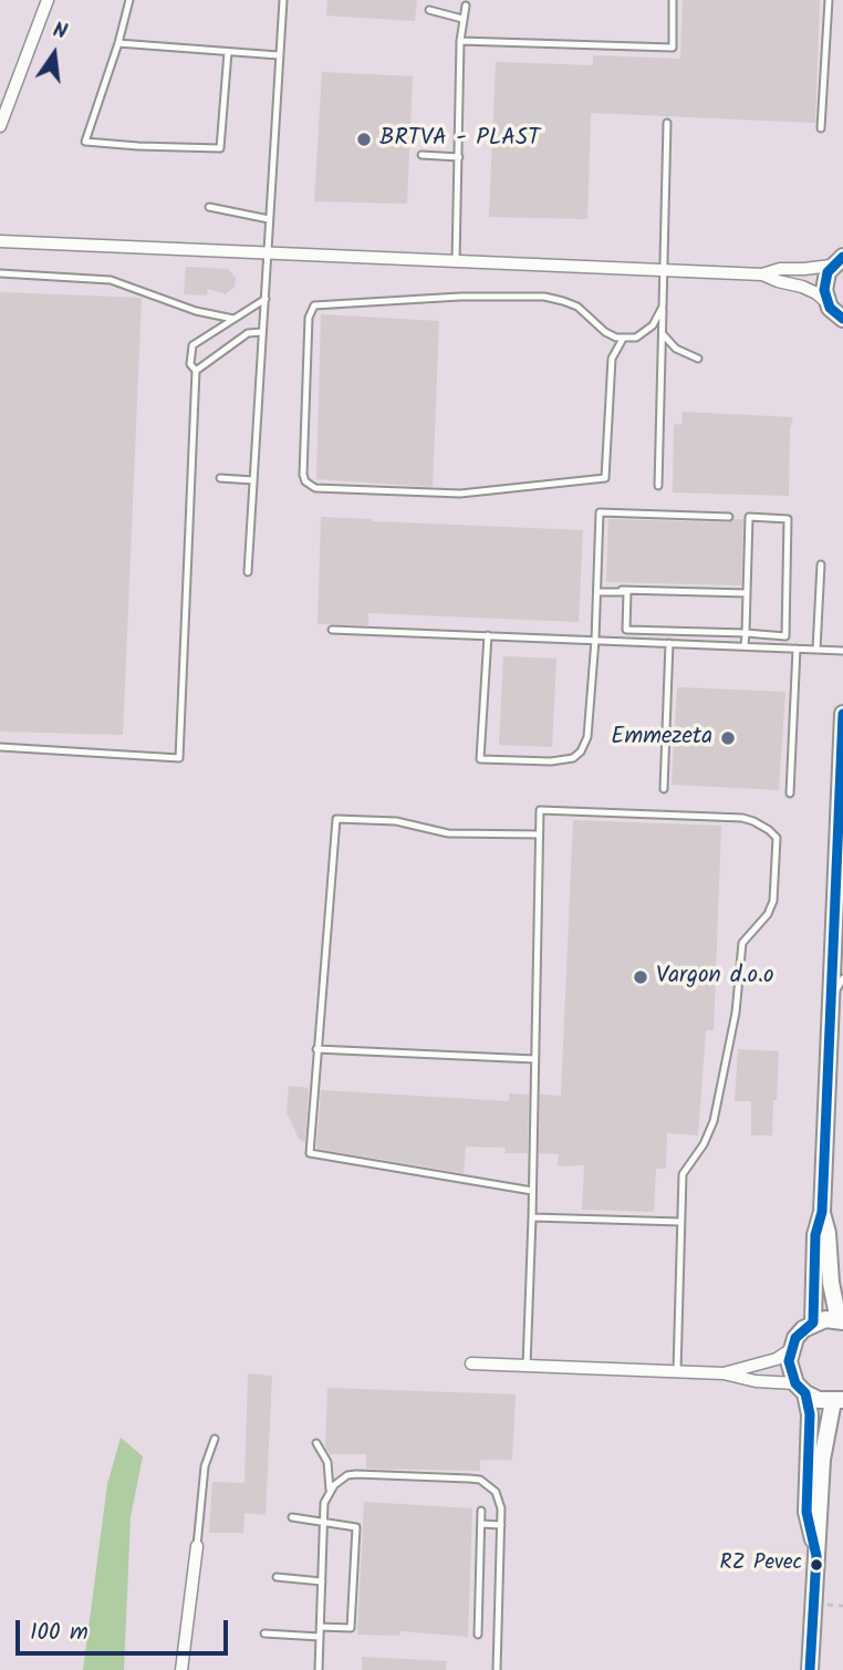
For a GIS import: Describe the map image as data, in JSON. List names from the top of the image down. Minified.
{"places":["BRTVA - PLAST","Emmezeta","Vargon d.o.o","RZ Pevec"],"scale_bar":"100 m","north":"top"}
